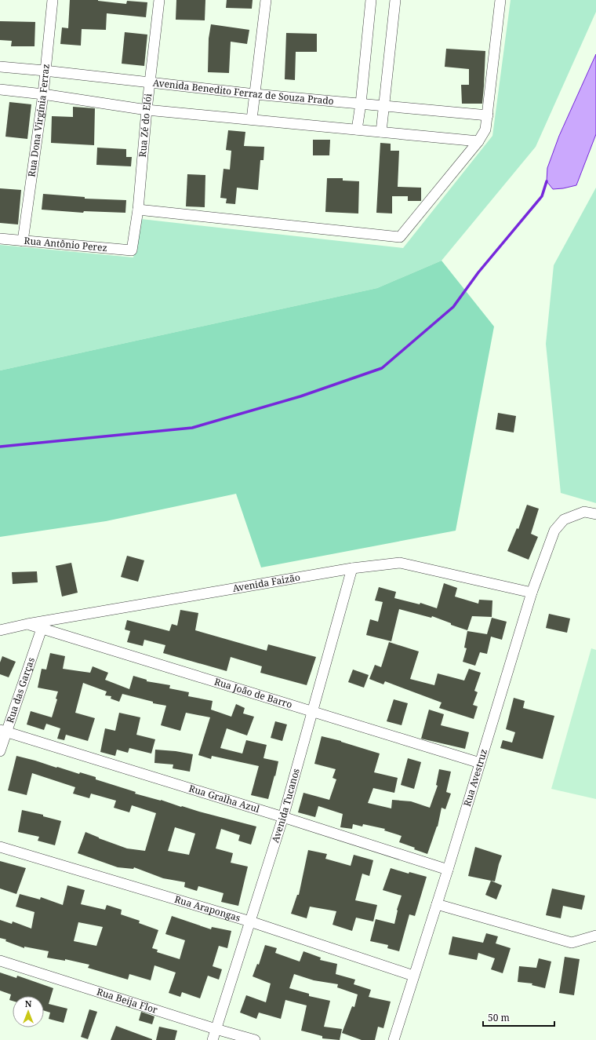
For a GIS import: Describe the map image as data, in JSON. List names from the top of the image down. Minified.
{"streets":{"street":["Avenida Benedito Ferraz de Souza Prado","Rua Dona Virgínia Ferraz","Rua Zé do Elói","Rua Antônio Perez","Avenida Faizão","Rua das Garças","Rua João de Barro","Rua Avestruz","Rua Gralha Azul","Avenida Tucanos","Rua Arapongas","Rua Beija Flor"]},"crossings":[["Avenida Benedito Ferraz de Souza Prado","Rua Dona Virgínia Ferraz"],["Avenida Benedito Ferraz de Souza Prado","Rua Zé do Elói"],["Rua Dona Virgínia Ferraz","Rua Antônio Perez"],["Rua Zé do Elói","Rua Antônio Perez"],["Avenida Faizão","Rua João de Barro"],["Avenida Faizão","Rua Avestruz"],["Avenida Faizão","Avenida Tucanos"],["Rua das Garças","Rua João de Barro"],["Rua das Garças","Rua Gralha Azul"],["Rua João de Barro","Rua Avestruz"],["Rua João de Barro","Avenida Tucanos"],["Rua Avestruz","Rua Gralha Azul"],["Rua Avestruz","Rua Arapongas"],["Rua Gralha Azul","Avenida Tucanos"],["Avenida Tucanos","Rua Arapongas"],["Avenida Tucanos","Rua Beija Flor"]],"scale_bar":"50 m","north":"top"}
